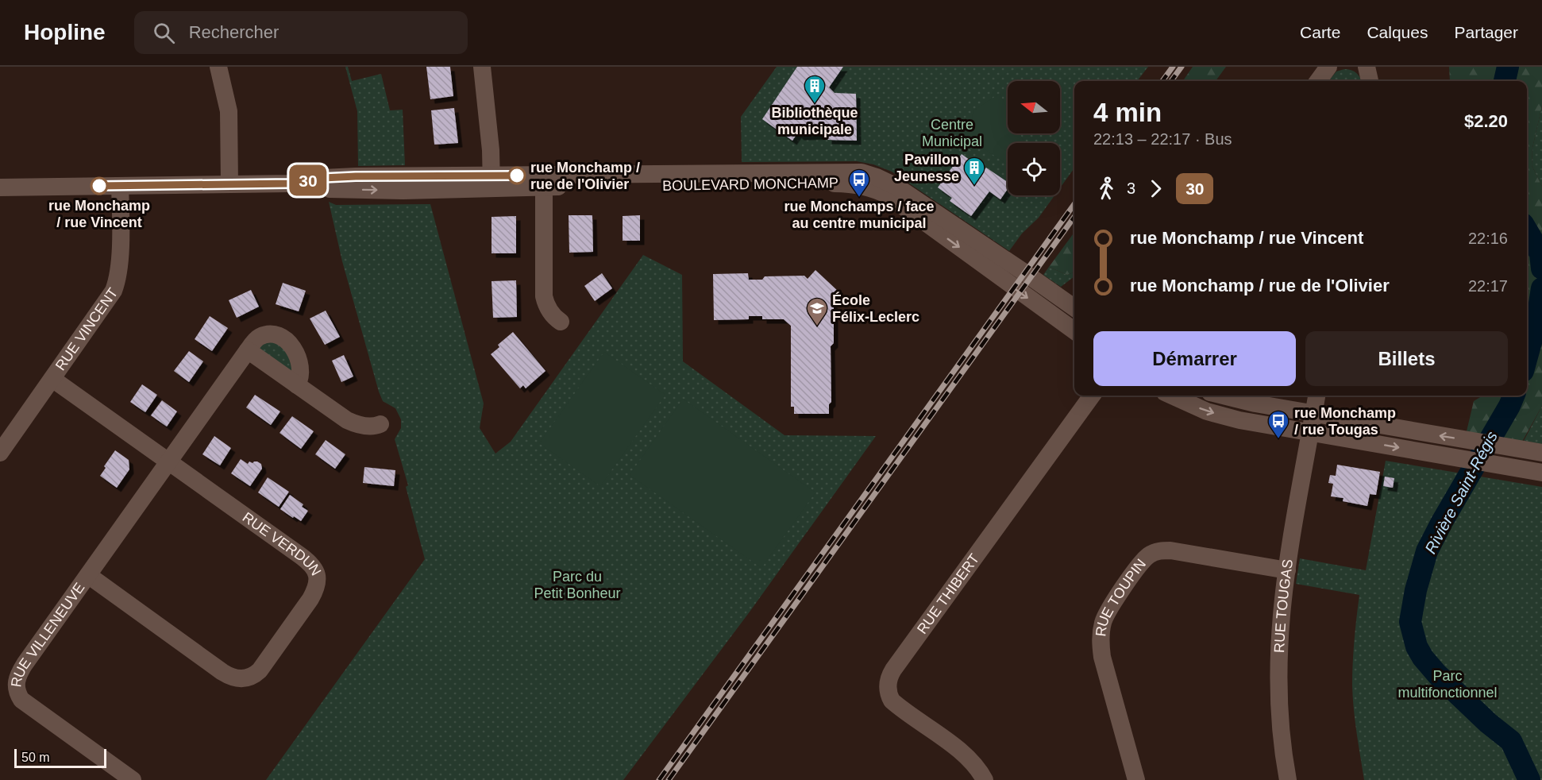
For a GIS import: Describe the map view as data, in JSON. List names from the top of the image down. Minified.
{"streets":{"street":["BOULEVARD MONCHAMP","RUE VINCENT","RUE VERDUN","RUE THIBERT","RUE TOUPIN","RUE TOUGAS","RUE VILLENEUVE"]},"crossings":[["BOULEVARD MONCHAMP","RUE VINCENT"],["RUE VINCENT","RUE VERDUN"],["RUE VERDUN","RUE VILLENEUVE"],["RUE TOUPIN","RUE TOUGAS"]],"water":["Rivière Saint-Régis"],"parks":["Centre Municipal","Parc du Petit Bonheur","Parc multifonctionnel"],"places":{"building":["Bibliothèque municipale","Pavillon Jeunesse"],"other":["rue Monchamp / rue de l'Olivier","rue Monchamp / rue Vincent"],"bus stop":["rue Monchamps / face au centre municipal","rue Monchamp / rue Tougas"],"school or university":["École Félix-Leclerc"]},"lines":["bus line 30"],"scale_bar":"50 m","north":"left","page":{"header":"Hopline","search":"Rechercher","nav":["Carte","Calques","Partager"],"on_map":"30","heading":["4 min","22:13 – 22:17 · Bus","$2.20"],"legs":["3","30"],"list":[{"name":"rue Monchamp / rue Vincent","value":"22:16"},{"name":"rue Monchamp / rue de l'Olivier","value":"22:17"}],"buttons":["Démarrer","Billets"],"scale":"50 m"}}
